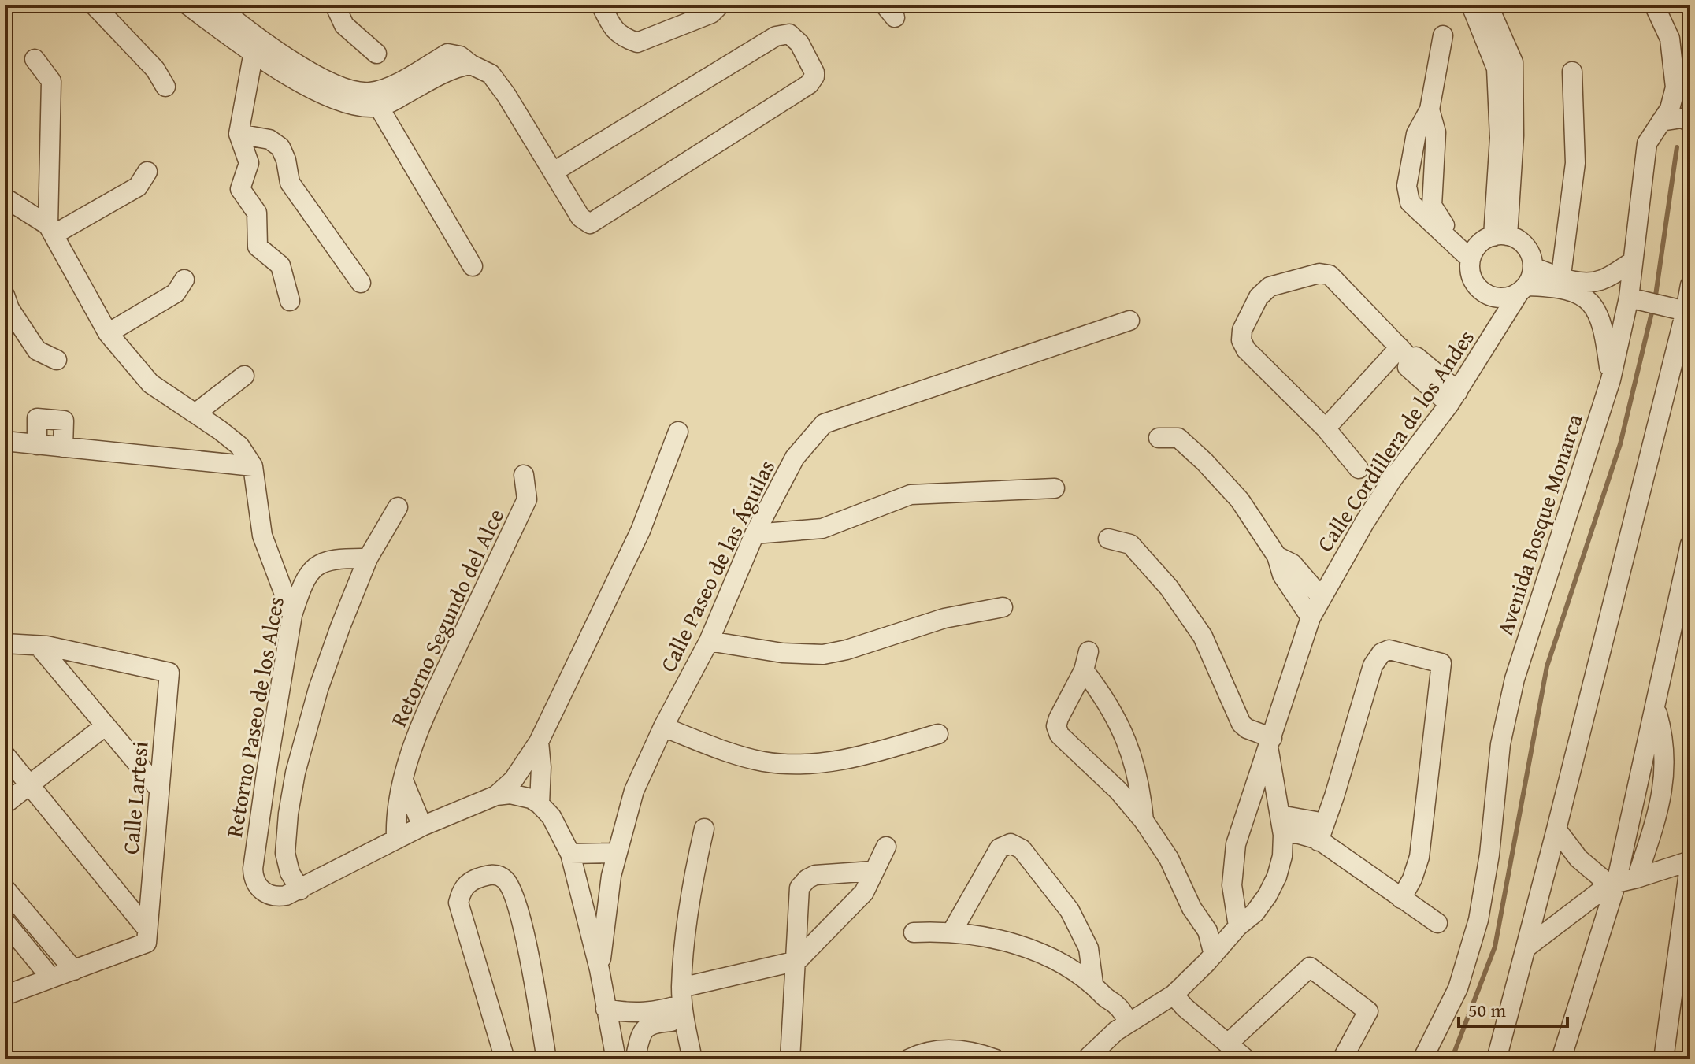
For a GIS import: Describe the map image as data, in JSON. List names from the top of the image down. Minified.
{"streets":{"street":["Calle Cordillera de los Andes","Avenida Bosque Monarca","Calle Paseo de las Águilas","Retorno Segundo del Alce","Retorno Paseo de los Alces","Calle Lartesi"]},"crossings":[["Retorno Segundo del Alce","Retorno Paseo de los Alces"]],"scale_bar":"50 m"}
